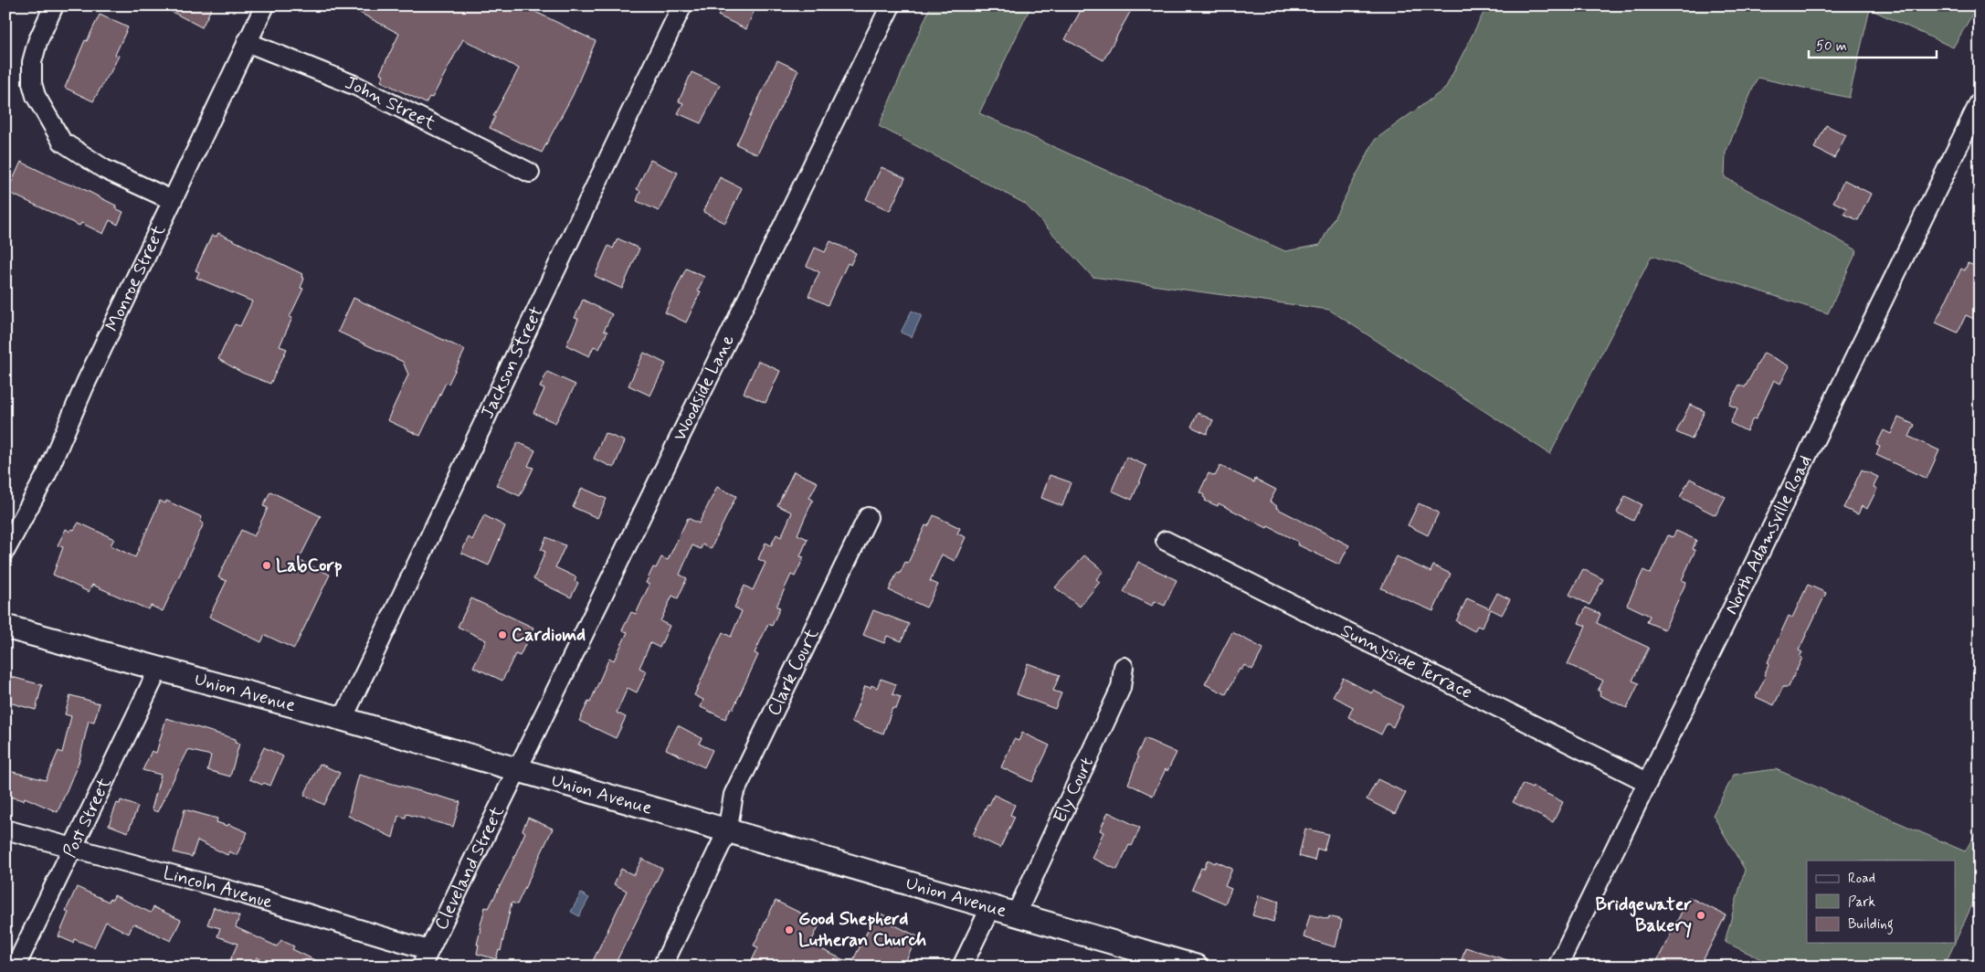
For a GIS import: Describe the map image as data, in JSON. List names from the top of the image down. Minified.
{"streets":{"street":["John Street","Monroe Street","Jackson Street","Woodside Lane","North Adamsville Road","Sunnyside Terrace","Clark Court","Union Avenue","Ely Court","Post Street","Cleveland Street","Lincoln Avenue"]},"crossings":[["John Street","Monroe Street"],["Jackson Street","Union Avenue"],["Woodside Lane","Union Avenue"],["Woodside Lane","Cleveland Street"],["North Adamsville Road","Sunnyside Terrace"],["Clark Court","Union Avenue"],["Union Avenue","Ely Court"],["Union Avenue","Post Street"],["Union Avenue","Cleveland Street"],["Post Street","Lincoln Avenue"],["Cleveland Street","Lincoln Avenue"]],"places":["LabCorp","Cardiomd","Bridgewater Bakery","Good Shepherd Lutheran Church"],"legend":["Road","Park","Building"],"scale_bar":"50 m"}
